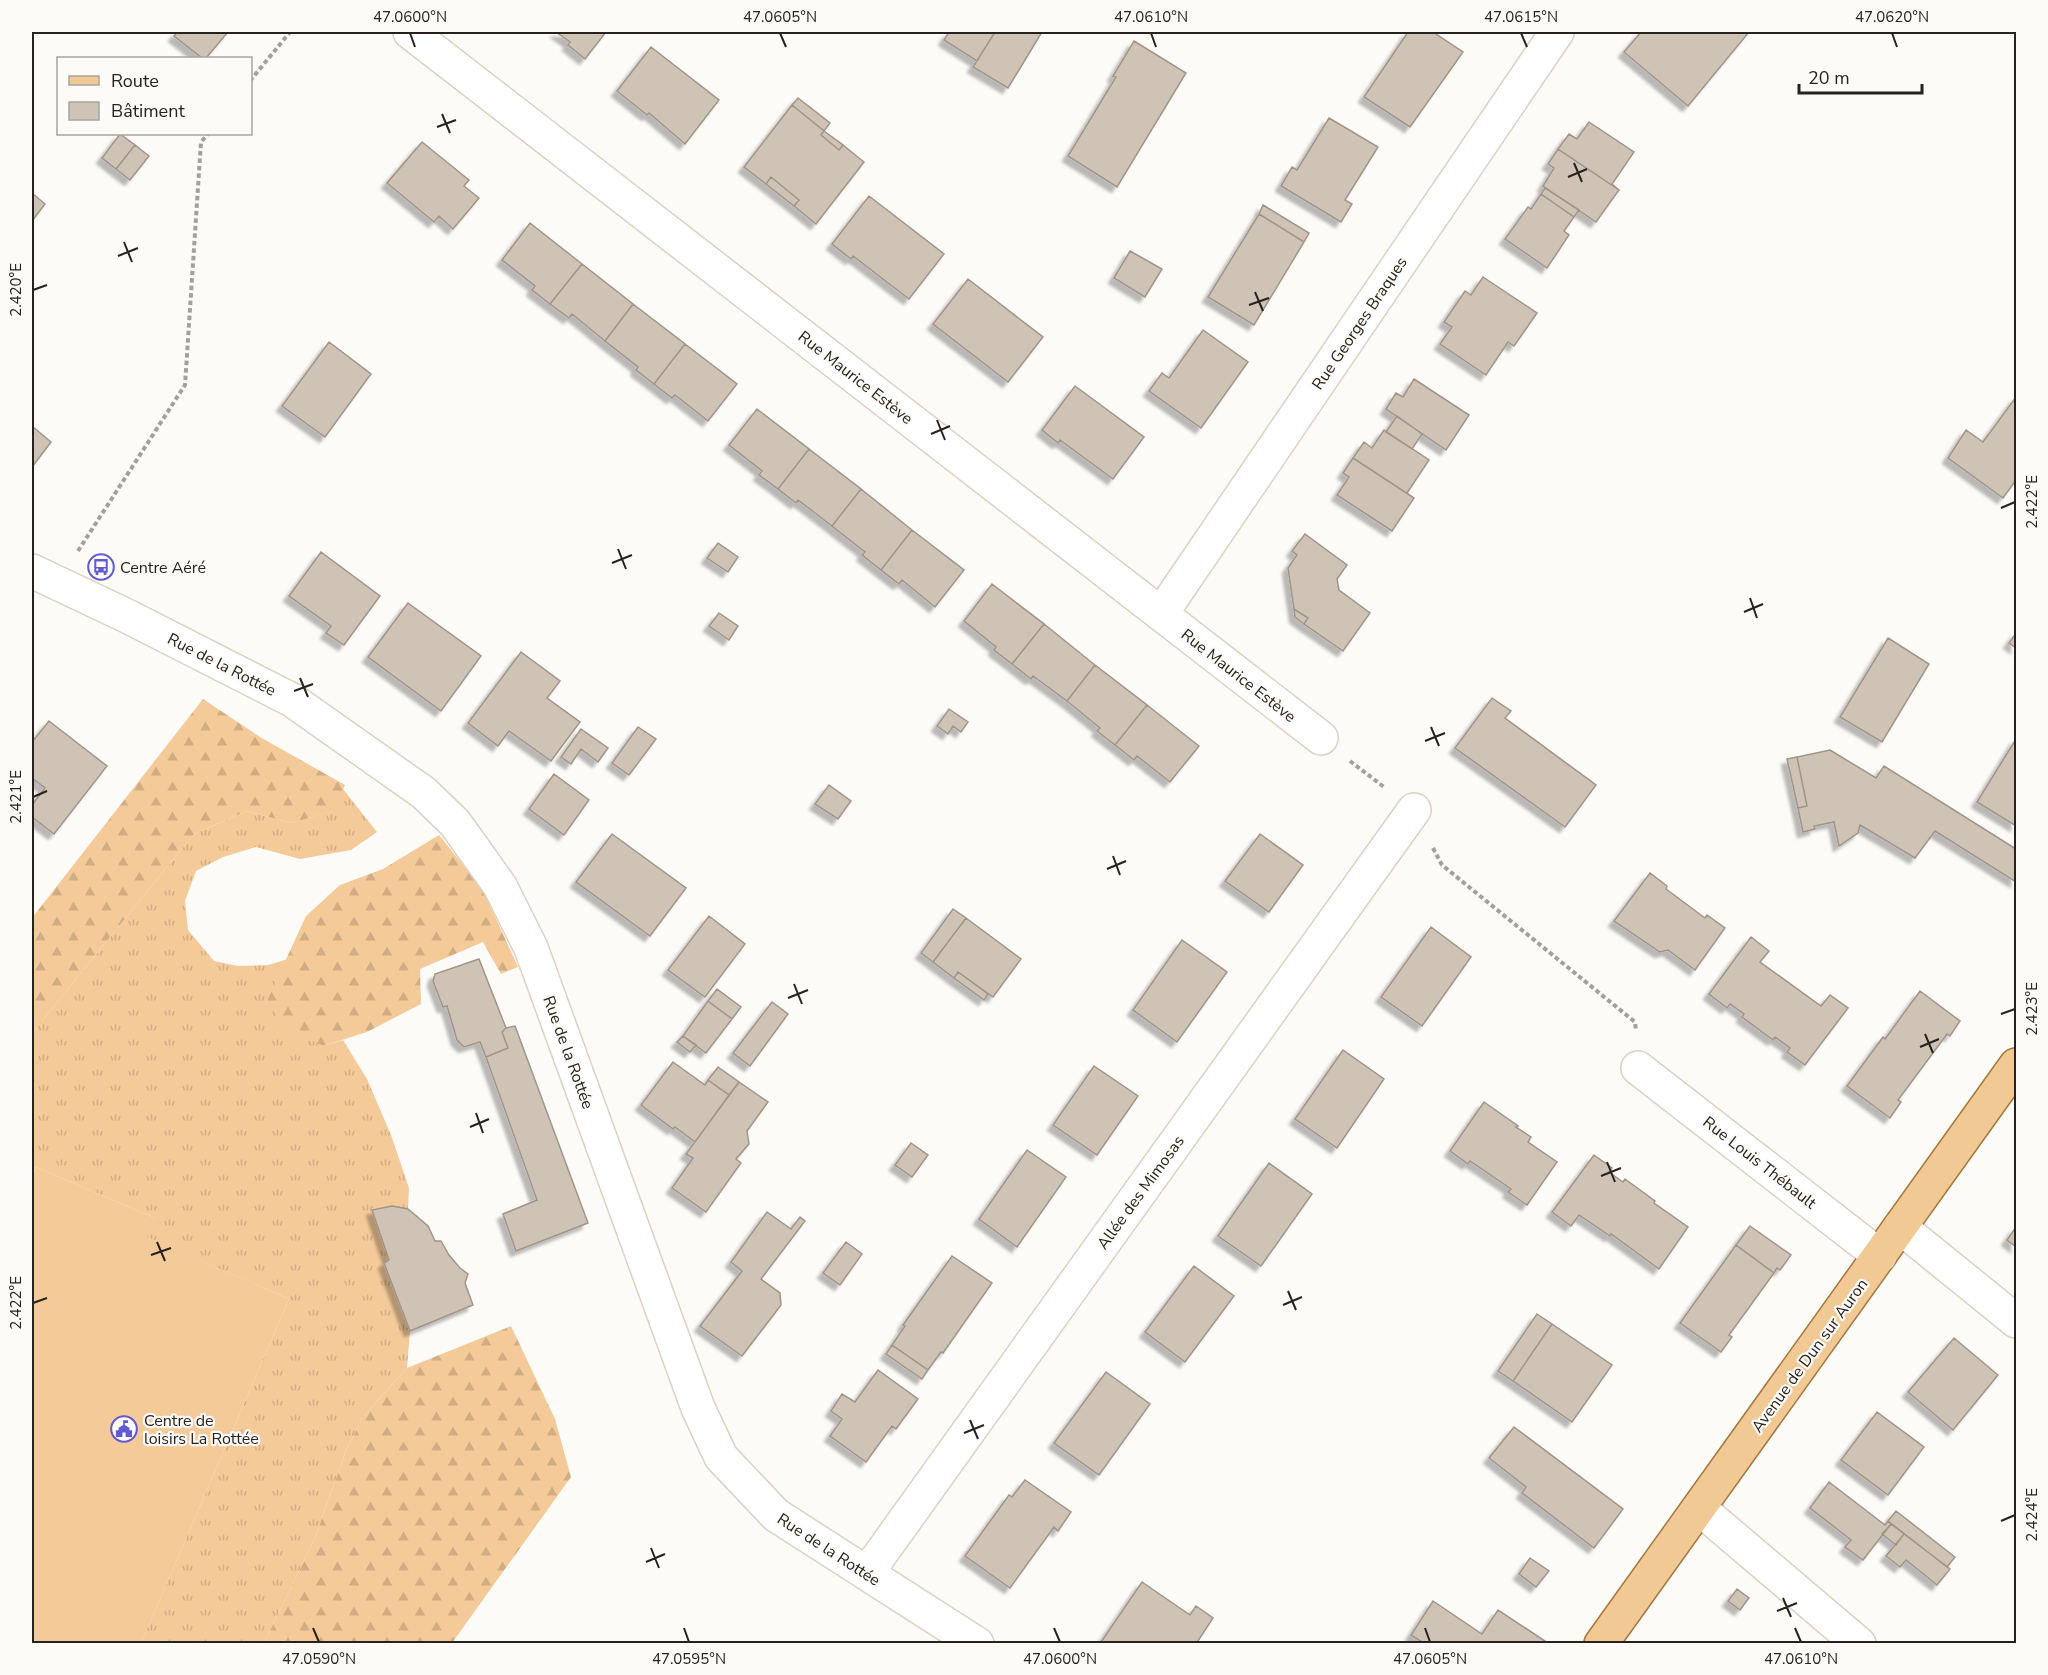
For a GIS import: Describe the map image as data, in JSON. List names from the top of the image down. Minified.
{"streets":{"main road":["Avenue de Dun sur Auron"],"street":["Rue Georges Braques","Rue Maurice Estève","Rue de la Rottée","Rue Louis Thébault","Allée des Mimosas"]},"crossings":[["Rue Georges Braques","Rue Maurice Estève"],["Rue de la Rottée","Allée des Mimosas"],["Rue Louis Thébault","Avenue de Dun sur Auron"]],"places":{"bus stop":["Centre Aéré"],"public building":["Centre de loisirs La Rottée"]},"legend":["Route","Bâtiment"],"scale_bar":"20 m","coordinates":["47.0600°N","47.0605°N","47.0610°N","47.0615°N","47.0620°N","2.420°E","2.422°E","2.421°E","2.423°E","2.424°E","47.0590°N","47.0595°N"]}
